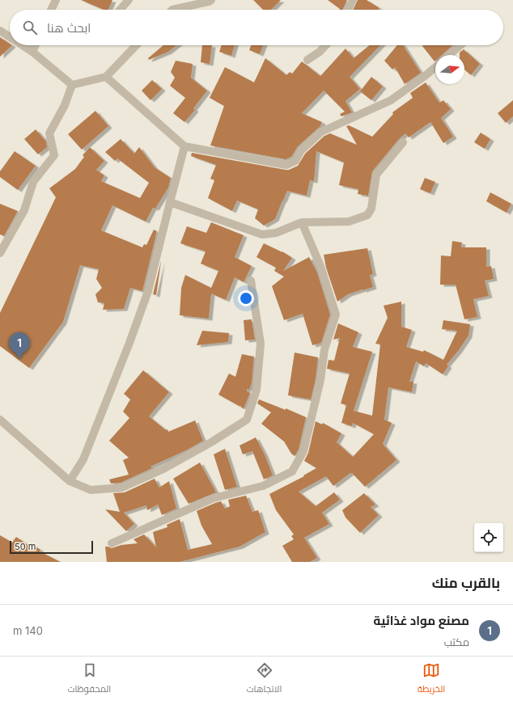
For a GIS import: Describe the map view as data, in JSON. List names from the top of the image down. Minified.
{"scale_bar":"50 m","north":"right","page":{"search":"ابحث هنا","pins":"1","scale":"50 m","heading":"بالقرب منك","list":[{"mark":"1","name":"مصنع مواد غذائية","note":"مكتب","value":"140 m"}],"nav":["الخريطة","الاتجاهات","المحفوظات"]}}
